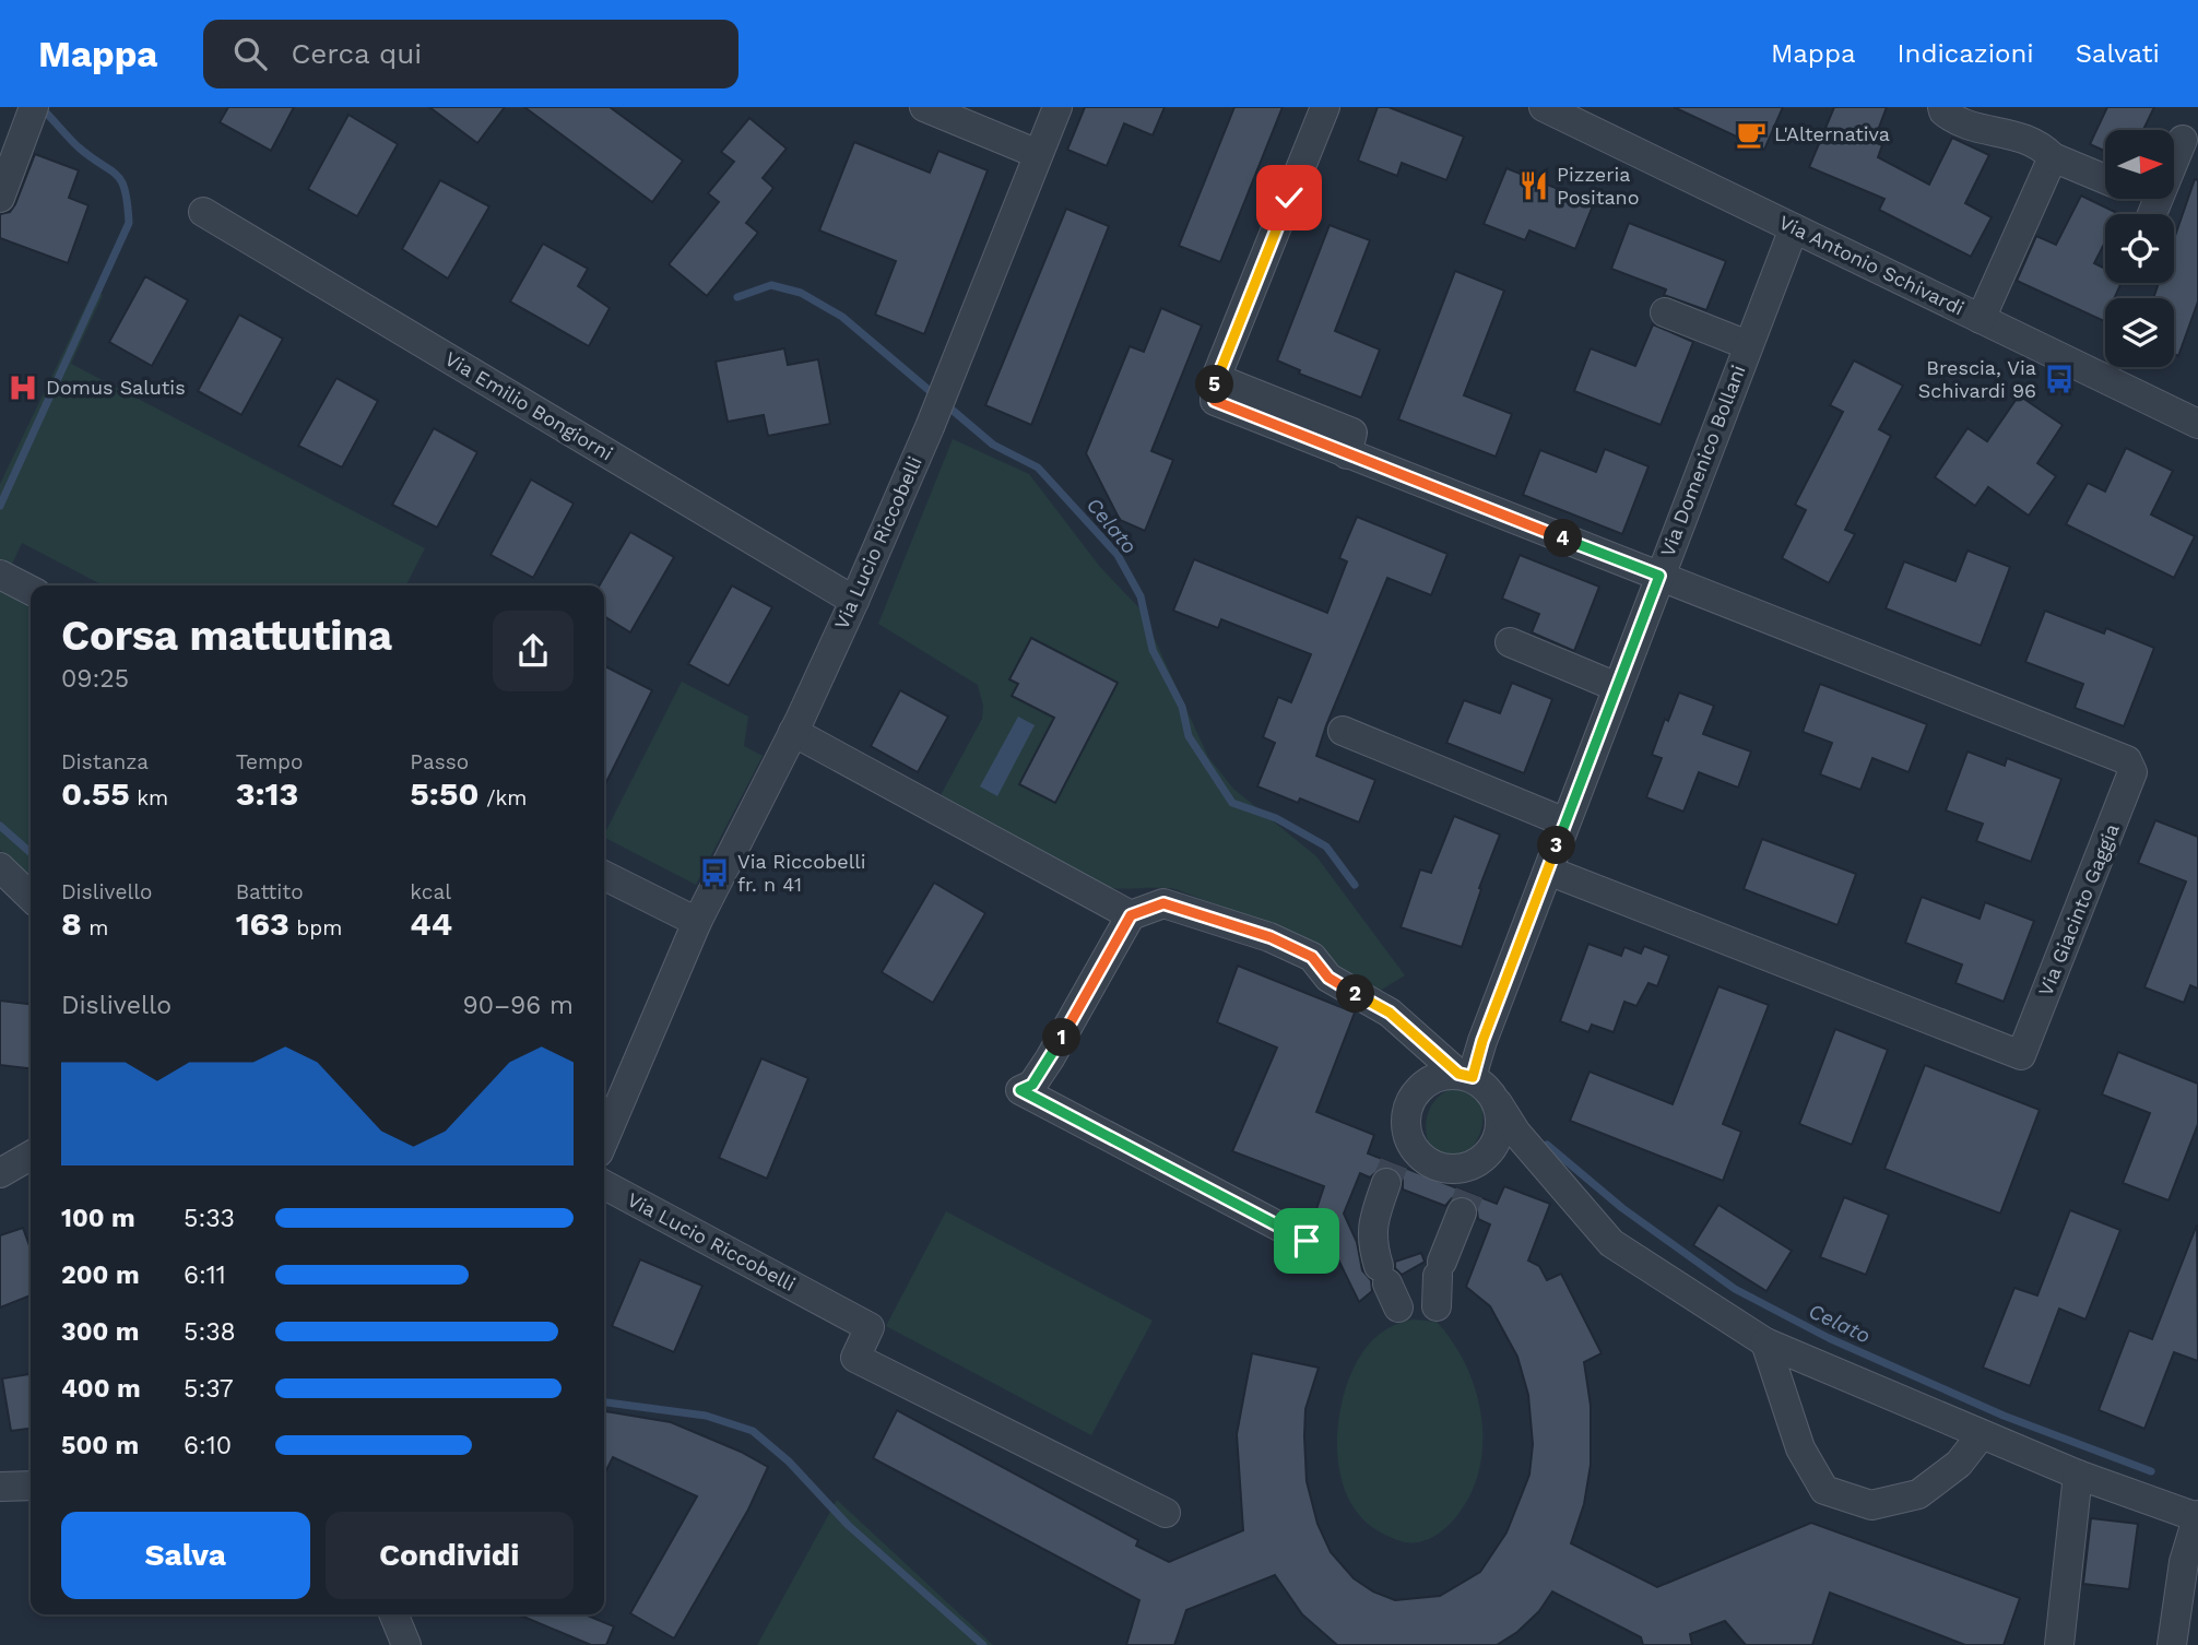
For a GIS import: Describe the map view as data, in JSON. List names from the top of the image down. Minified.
{"streets":{"street":["Via Antonio Schivardi","Via Emilio Bongiorni","Via Domenico Bollani","Via Lucio Riccobelli","Via Giacinto Gaggia"]},"crossings":[["Via Antonio Schivardi","Via Domenico Bollani"],["Via Emilio Bongiorni","Via Lucio Riccobelli"],["Via Domenico Bollani","Via Giacinto Gaggia"]],"water":["Celato"],"places":{"cafe":["L'Alternativa"],"restaurant":["Pizzeria Positano"],"bus stop":["Brescia, Via Schivardi 96","Via Riccobelli fr. n 41"],"hospital":["Domus Salutis"]},"north":"right","page":{"header":"Mappa","search":"Cerca qui","nav":["Mappa","Indicazioni","Salvati"],"pins":["5","4","3","2","1"],"heading":["Corsa mattutina","09:25"],"stats":[["Distanza","0.55 km"],["Tempo","3:13"],["Passo","5:50 /km"],["Dislivello","8 m"],["Battito","163 bpm"],["kcal","44"]],"chart":["Dislivello","90–96 m"],"list":[{"name":"100 m","note":"5:33"},{"name":"200 m","note":"6:11"},{"name":"300 m","note":"5:38"},{"name":"400 m","note":"5:37"},{"name":"500 m","note":"6:10"}],"buttons":["Salva","Condividi"]}}
